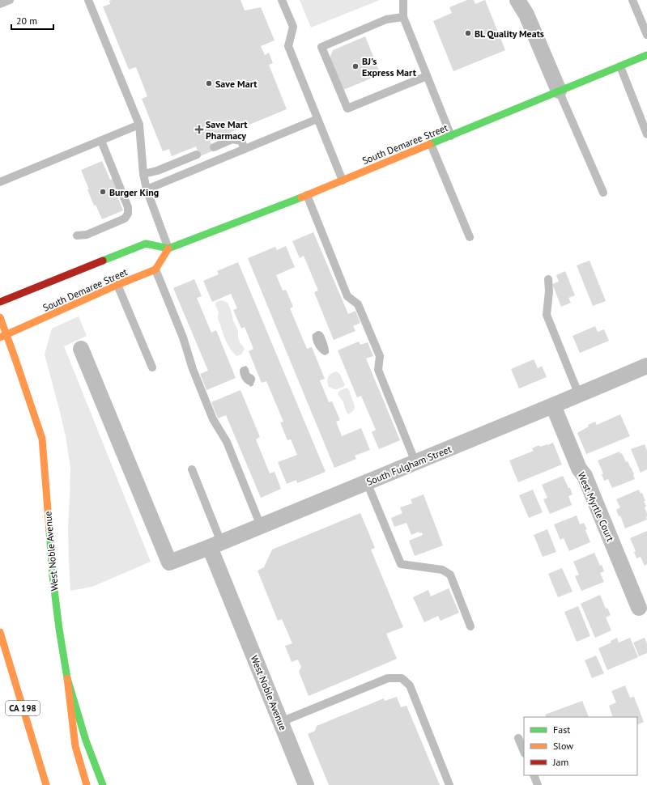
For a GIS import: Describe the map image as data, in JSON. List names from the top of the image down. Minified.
{"streets":{"main road":["South Demaree Street","West Noble Avenue","CA 198"],"street":["South Fulgham Street","West Myrtle Court"]},"crossings":[["South Demaree Street","West Noble Avenue"],["South Fulgham Street","West Myrtle Court"],["South Fulgham Street","West Noble Avenue"]],"places":{"other":["BL Quality Meats","BJ's Express Mart","Save Mart","Burger King"],"health":["Save Mart Pharmacy"]},"legend":["Fast","Slow","Jam"],"scale_bar":"20 m"}
